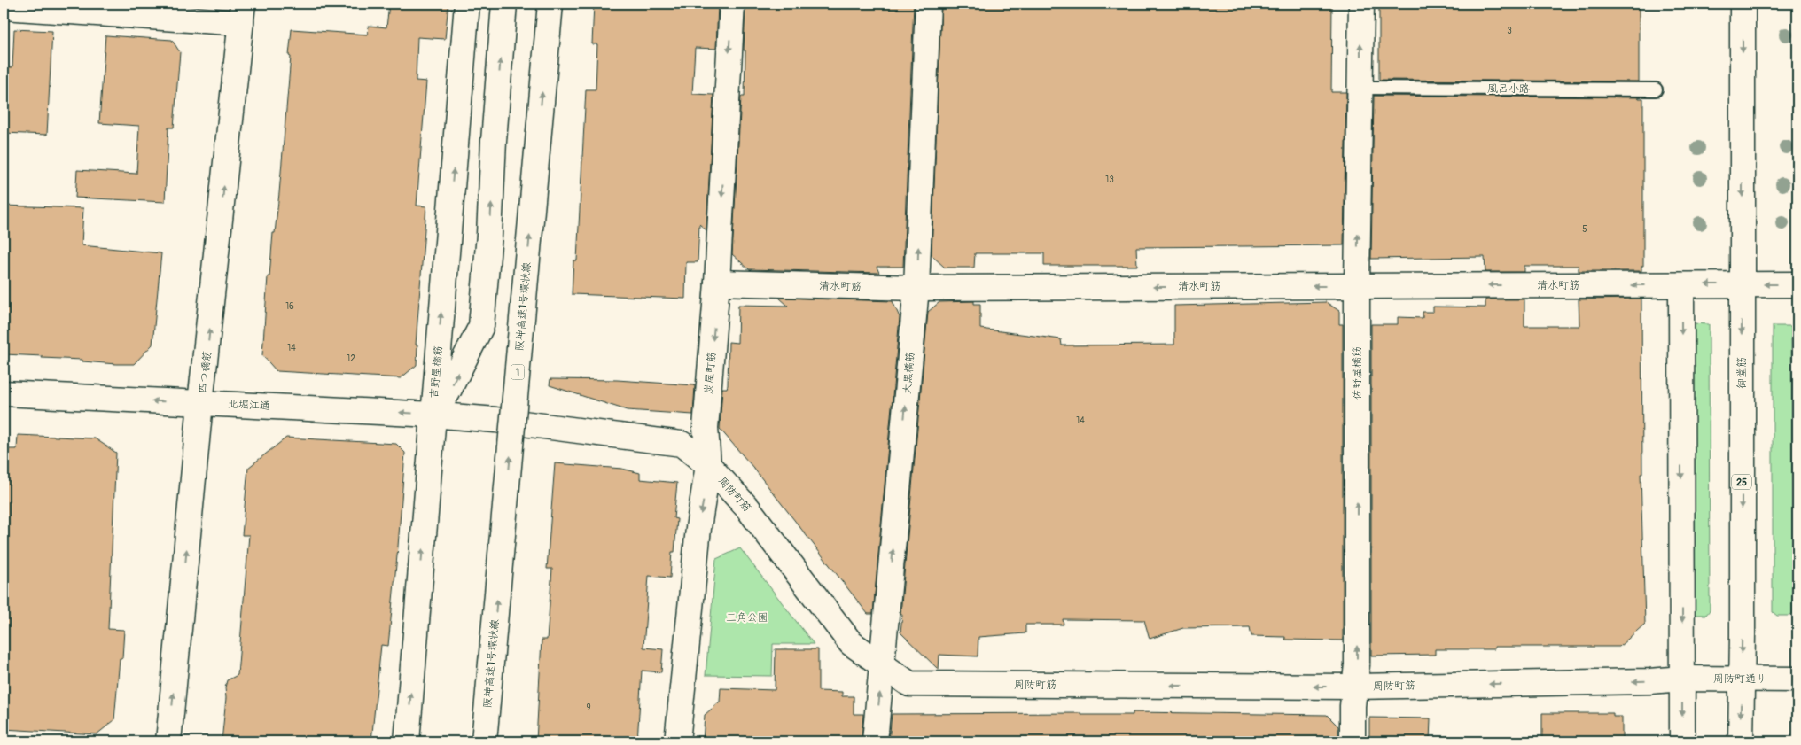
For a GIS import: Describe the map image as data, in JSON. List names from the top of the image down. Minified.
{"streets":{"main road":["清水町筋","阪神高速1号環状線","四つ橋筋","吉野屋橋筋","1","炭屋町筋","大黒橋筋","佐野屋橋筋","御堂筋","北堀江通","25","周防町筋","周防町通り"],"lane":["風呂小路"]},"crossings":[["風呂小路","佐野屋橋筋"],["清水町筋","炭屋町筋"],["清水町筋","大黒橋筋"],["清水町筋","佐野屋橋筋"],["清水町筋","御堂筋"],["四つ橋筋","北堀江通"],["吉野屋橋筋","北堀江通"],["炭屋町筋","周防町筋"],["大黒橋筋","周防町筋"],["佐野屋橋筋","周防町筋"],["御堂筋","周防町通り"],["北堀江通","周防町筋"],["周防町筋","周防町通り"]],"one_way":["清水町筋","四つ橋筋","炭屋町筋","大黒橋筋","佐野屋橋筋","北堀江通","周防町筋"],"parks":["三角公園"],"house_numbers":["3","13","5","16","14","12","14","9"]}
